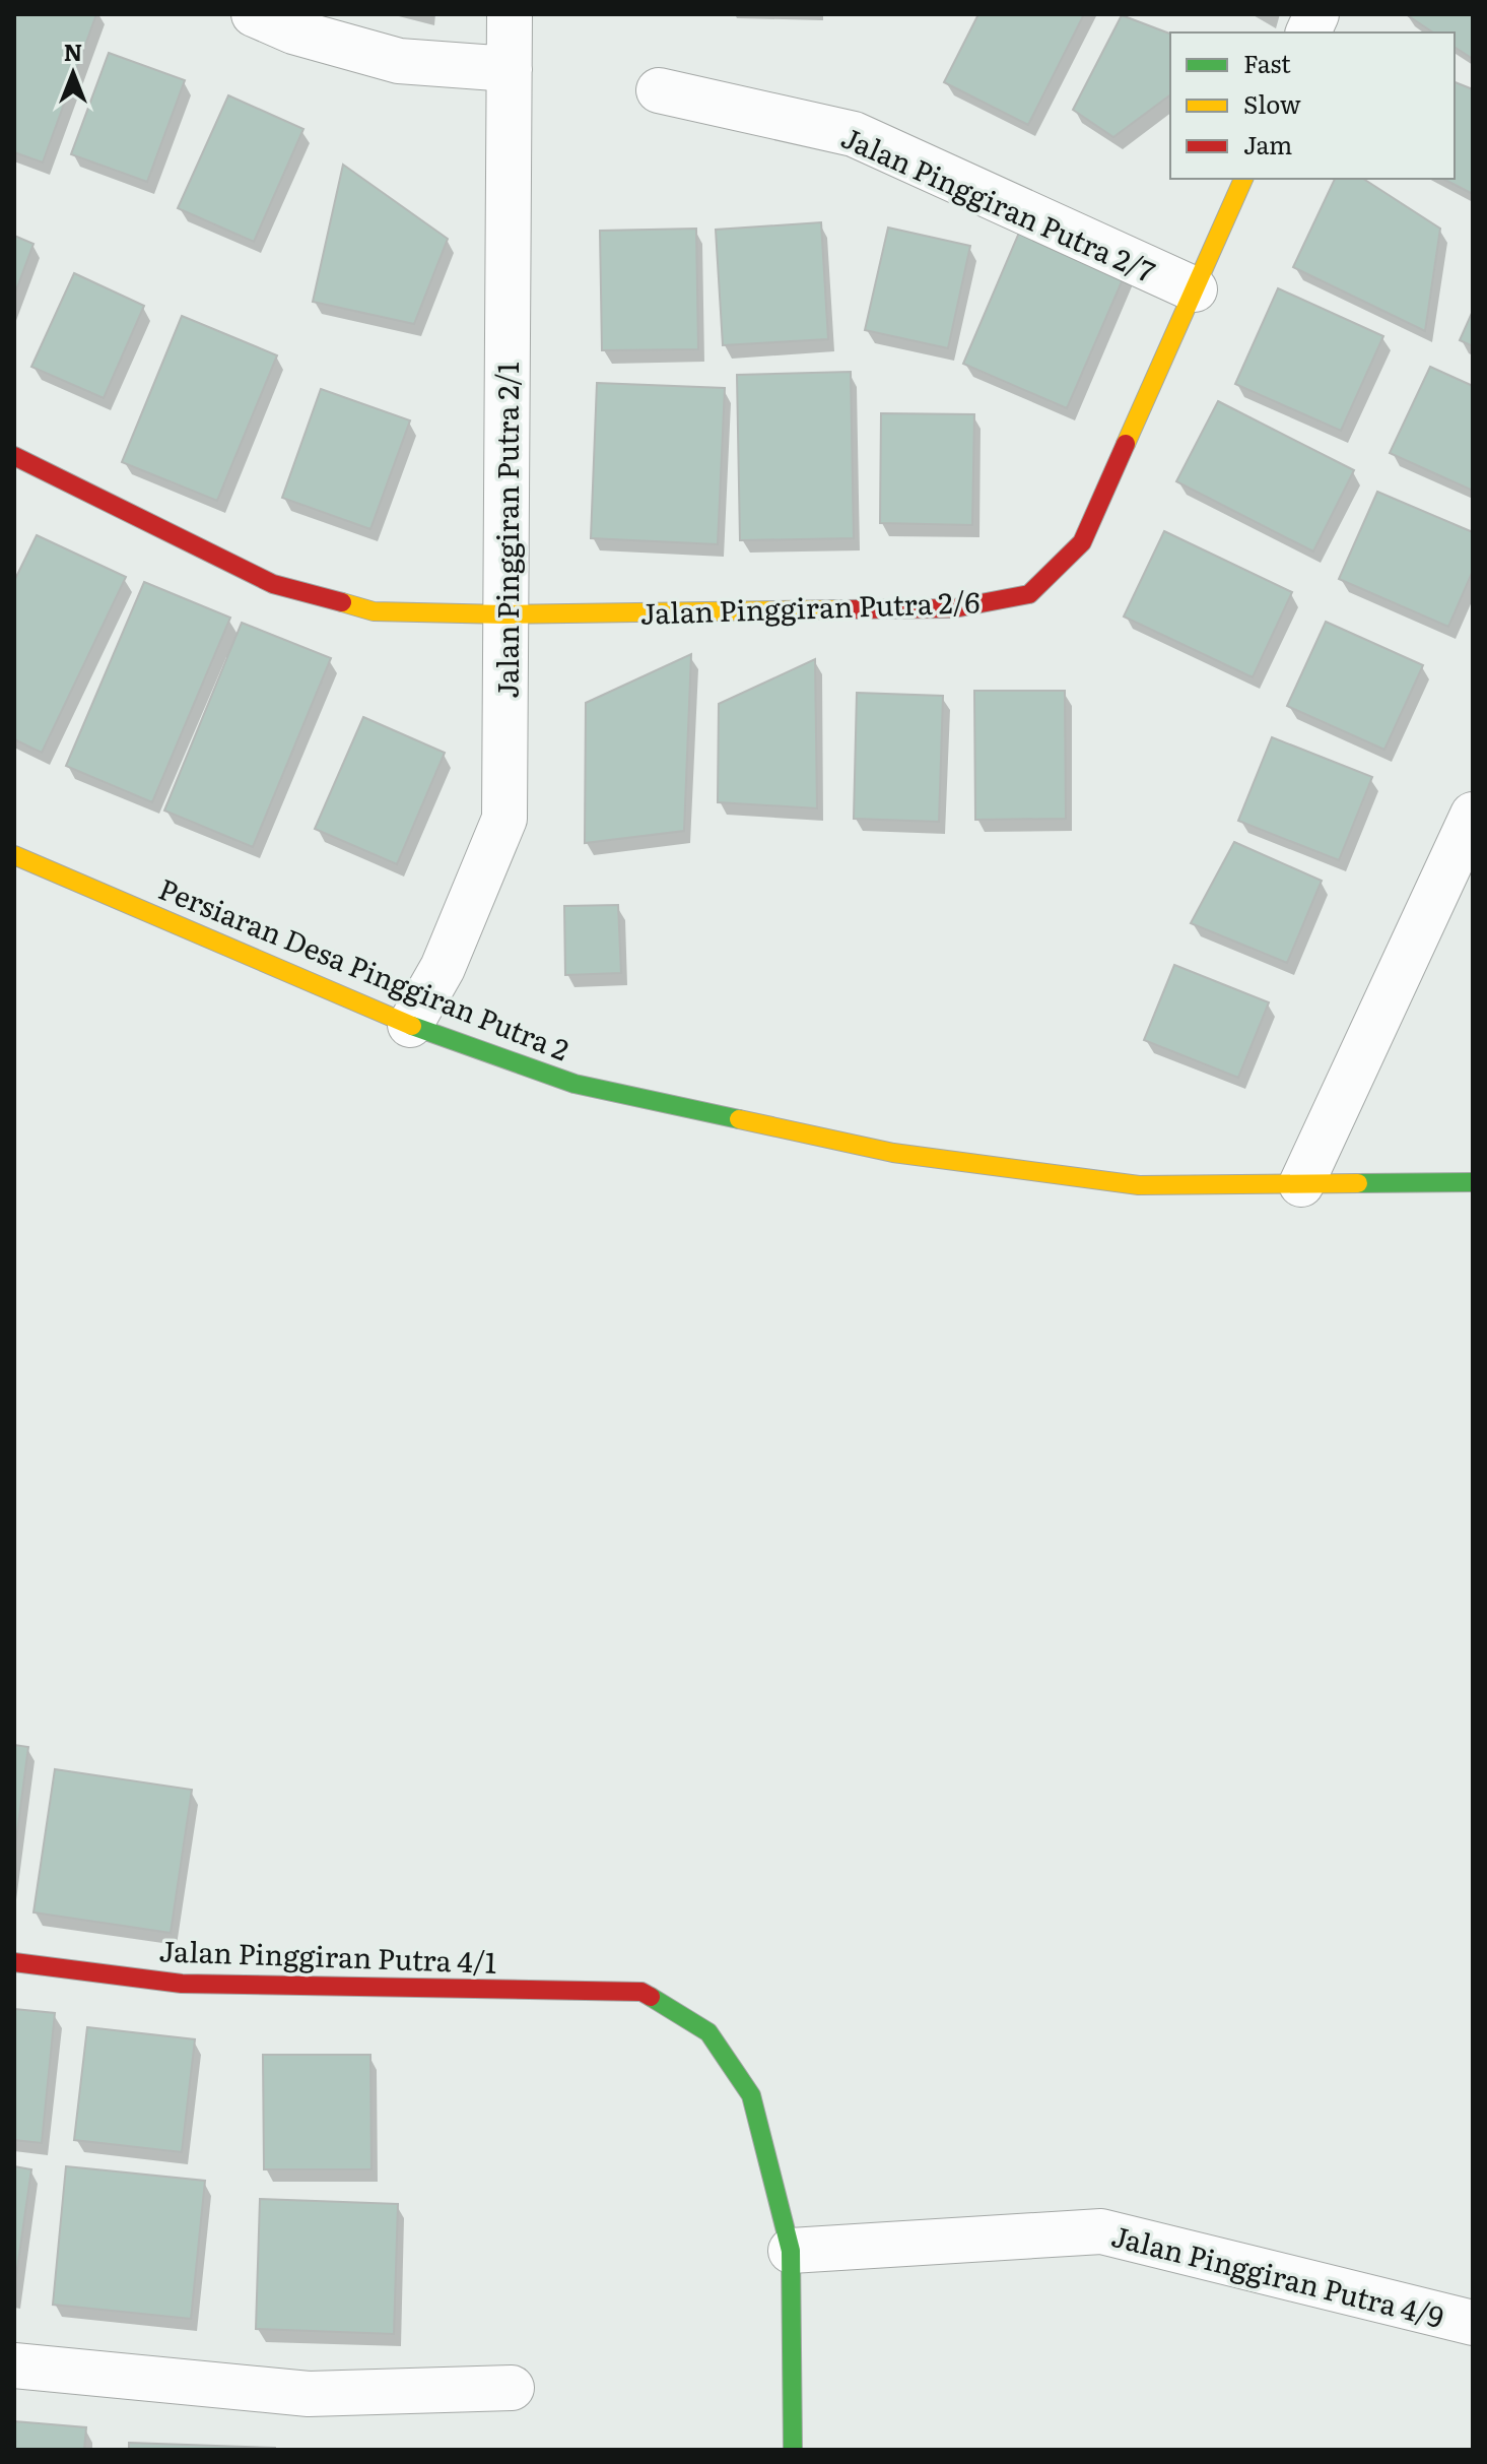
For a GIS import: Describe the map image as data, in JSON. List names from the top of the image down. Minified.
{"streets":{"street":["Jalan Pinggiran Putra 2/7","Jalan Pinggiran Putra 2/1","Jalan Pinggiran Putra 2/6","Persiaran Desa Pinggiran Putra 2","Jalan Pinggiran Putra 4/1","Jalan Pinggiran Putra 4/9"]},"crossings":[["Jalan Pinggiran Putra 2/7","Jalan Pinggiran Putra 2/6"],["Jalan Pinggiran Putra 2/1","Jalan Pinggiran Putra 2/6"],["Jalan Pinggiran Putra 2/1","Persiaran Desa Pinggiran Putra 2"],["Jalan Pinggiran Putra 4/1","Jalan Pinggiran Putra 4/9"]],"legend":["Fast","Slow","Jam"],"north":"top"}
